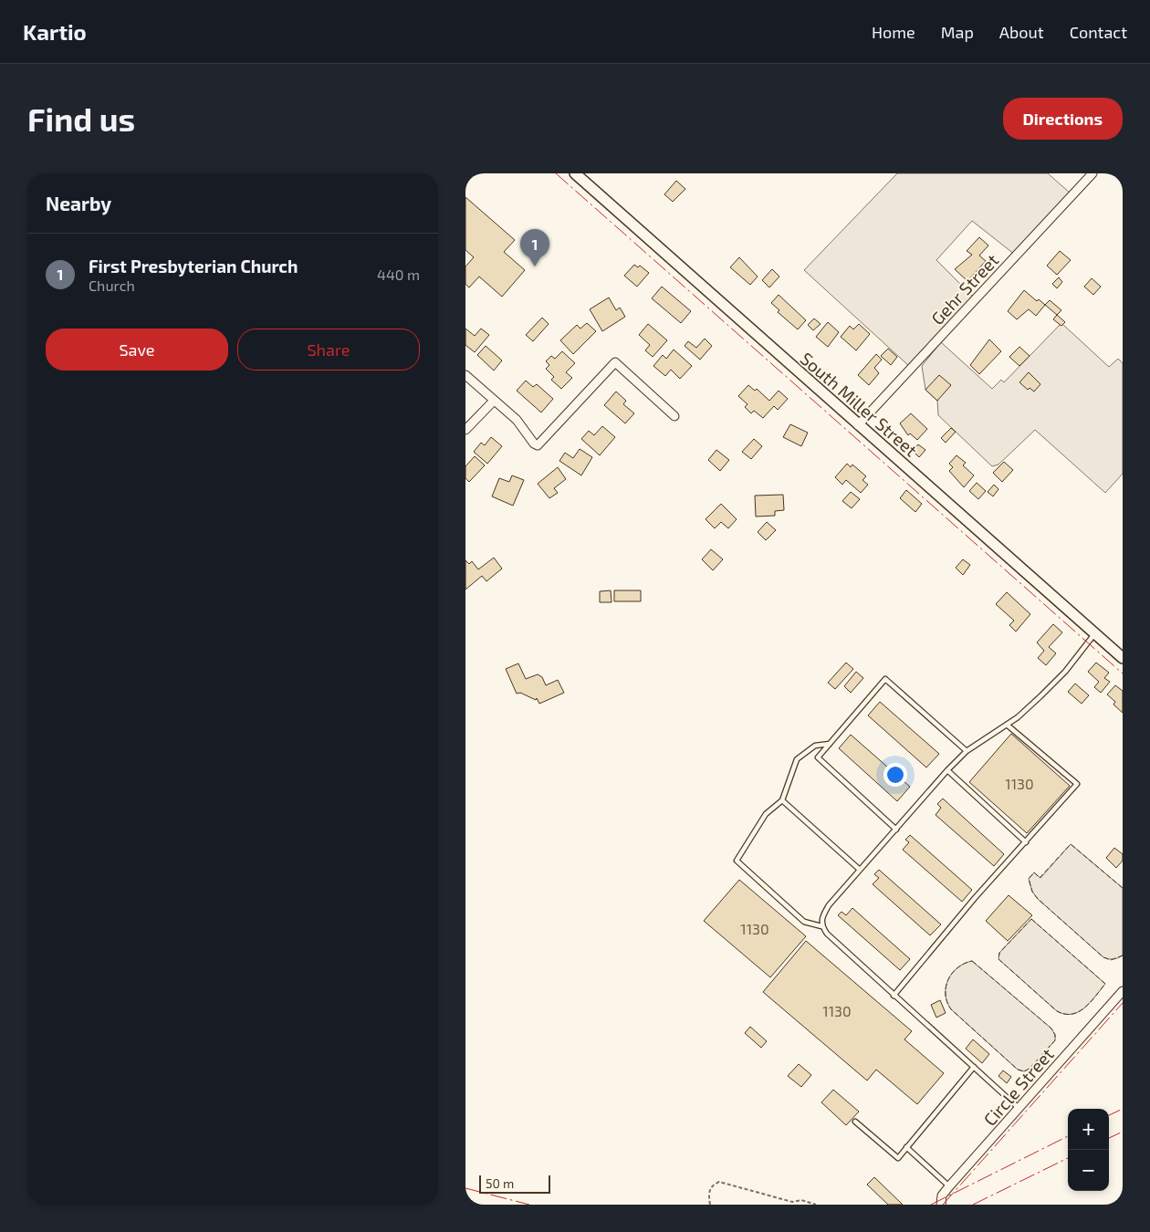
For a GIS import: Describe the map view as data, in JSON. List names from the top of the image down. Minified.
{"streets":{"street":["Gehr Street","South Miller Street","Circle Street"]},"crossings":[["Gehr Street","South Miller Street"]],"house_numbers":["1130","1130","1130"],"scale_bar":"50 m","page":{"header":"Kartio","nav":["Home","Map","About","Contact"],"buttons":["Directions",["Save","Share"]],"title":"Find us","heading":"Nearby","pins":"1","list":[{"mark":"1","name":"First Presbyterian Church","note":"Church","value":"440 m"}],"map_buttons":["+","−"],"scale":"50 m"}}
